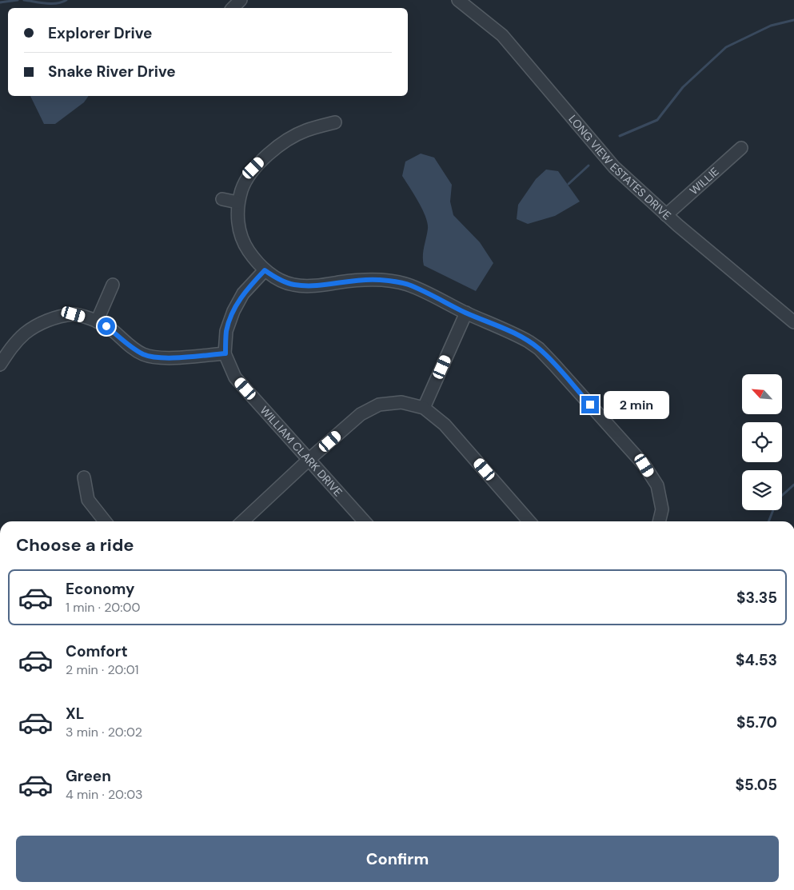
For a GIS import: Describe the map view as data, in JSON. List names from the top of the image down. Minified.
{"streets":{"street":["LONG VIEW ESTATES DRIVE","WILLIE","WILLIAM CLARK DRIVE"]},"crossings":[["LONG VIEW ESTATES DRIVE","WILLIE"]],"north":"top left","page":{"banner":["Explorer Drive","Snake River Drive"],"bubble":"2 min","heading":"Choose a ride","list":[{"name":"Economy","note":"1 min · 20:00","value":"$3.35"},{"name":"Comfort","note":"2 min · 20:01","value":"$4.53"},{"name":"XL","note":"3 min · 20:02","value":"$5.70"},{"name":"Green","note":"4 min · 20:03","value":"$5.05"}],"buttons":"Confirm"}}
